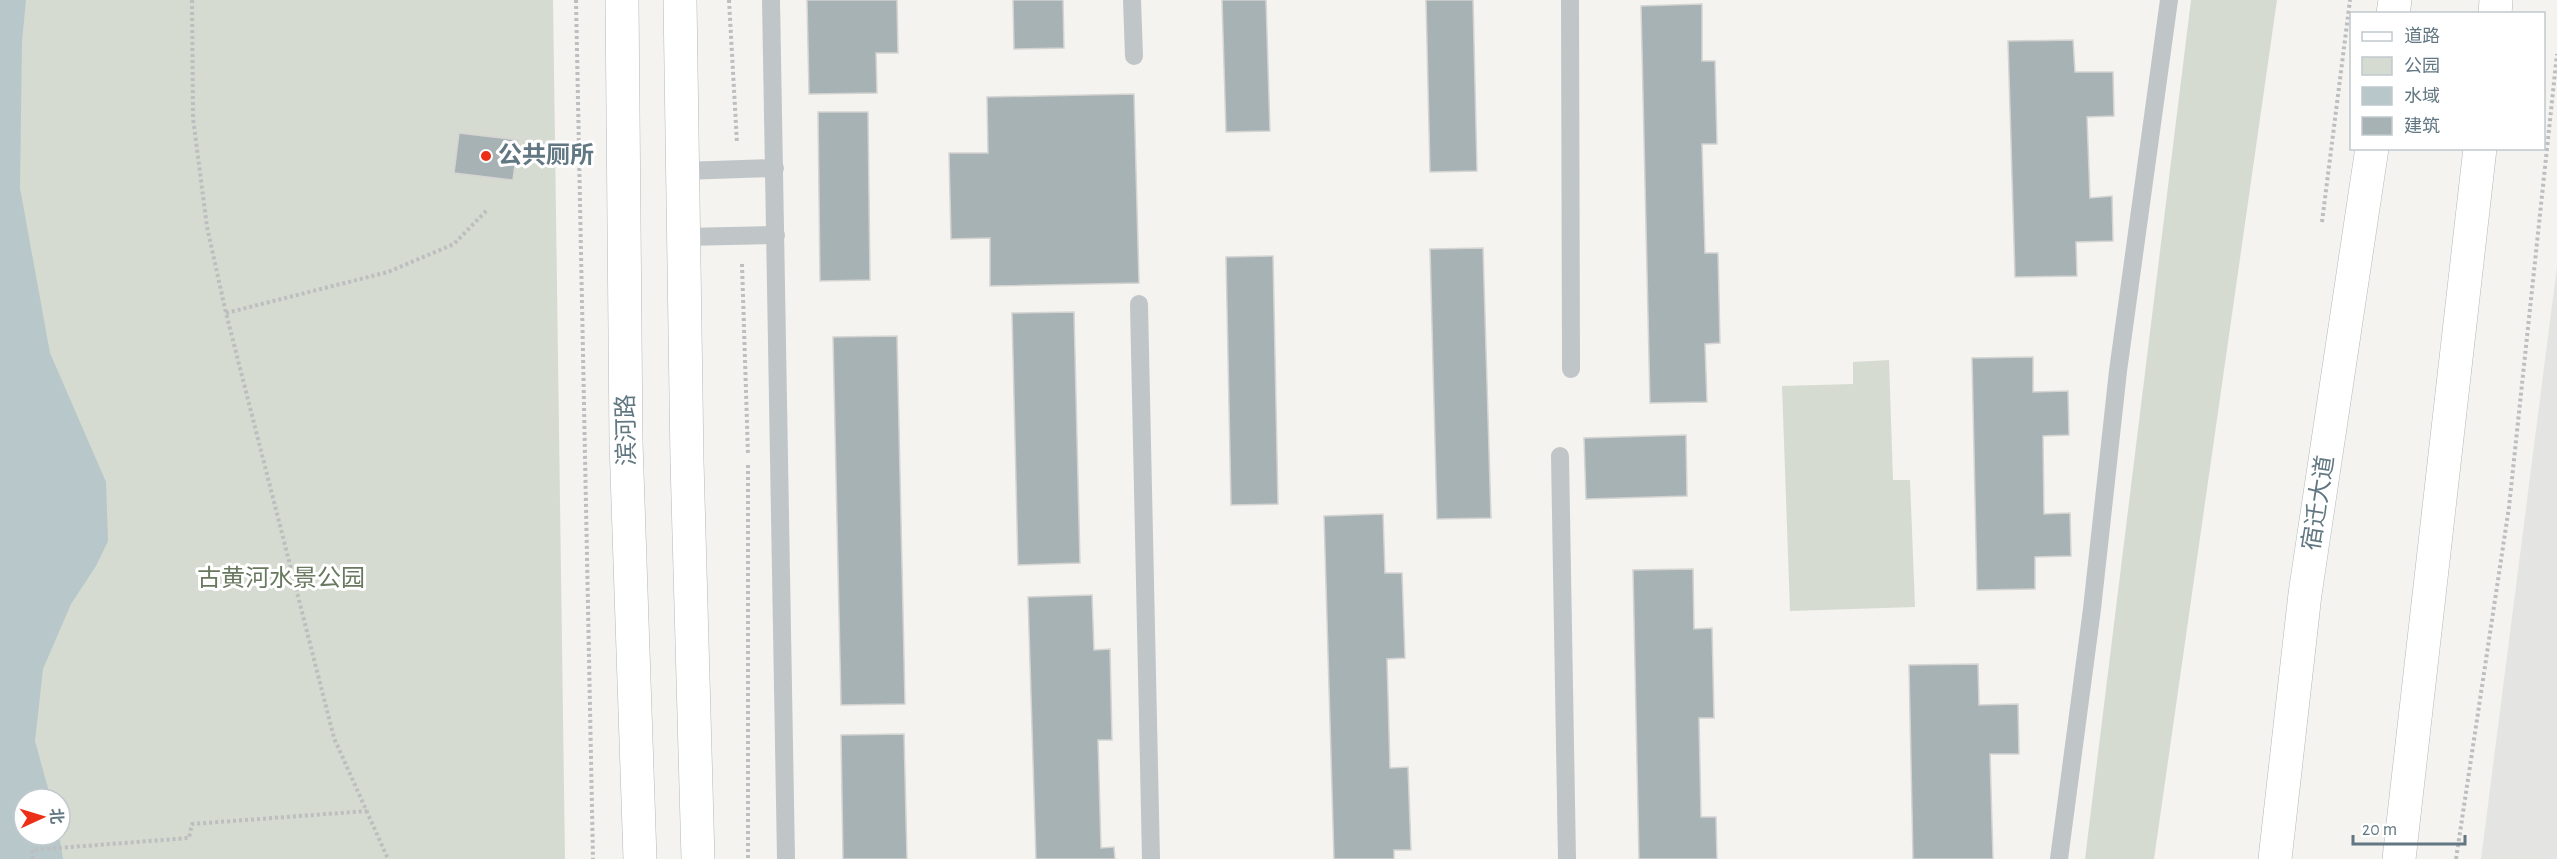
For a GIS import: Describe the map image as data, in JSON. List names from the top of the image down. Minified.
{"streets":{"main road":["滨河路","宿迁大道"]},"parks":["古黄河水景公园"],"places":["公共厕所"],"legend":["道路","公园","水域","建筑"],"scale_bar":"20 m","north":"right"}
